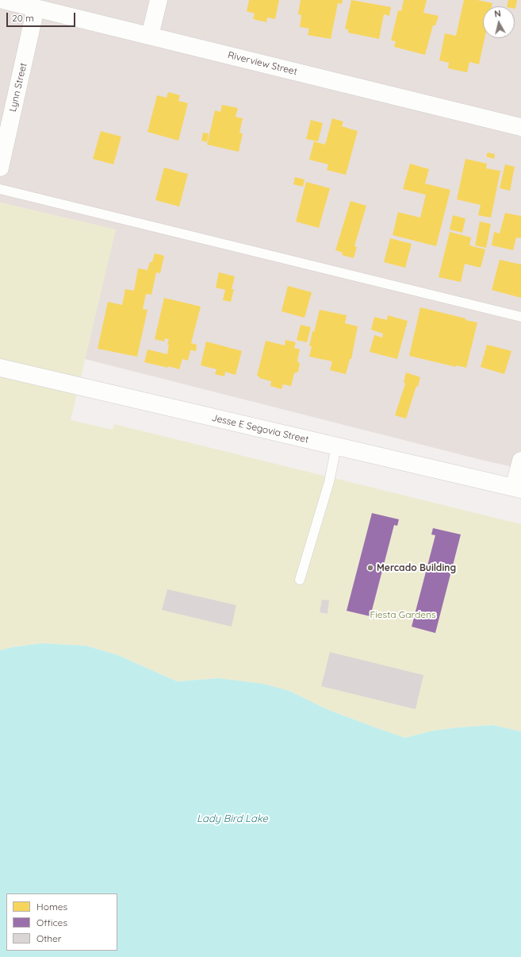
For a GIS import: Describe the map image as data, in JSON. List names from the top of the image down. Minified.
{"streets":{"street":["Riverview Street","Lynn Street","Jesse E Segovia Street"]},"crossings":[["Riverview Street","Lynn Street"]],"water":["Lady Bird Lake"],"parks":["Fiesta Gardens"],"places":["Mercado Building"],"legend":["Homes","Offices","Other"],"scale_bar":"20 m","north":"top"}
